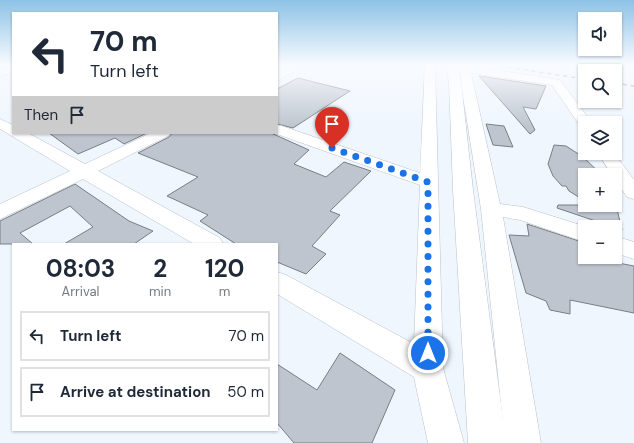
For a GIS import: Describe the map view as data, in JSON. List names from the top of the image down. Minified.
{"page":{"map_buttons":["+","−"],"turn":["70 m","Turn left"],"then":"Then","eta":["08:03","Arrival","2","min","120","m"],"list":[{"name":"Turn left","value":"70 m"},{"name":"Arrive at destination","value":"50 m"}]}}
